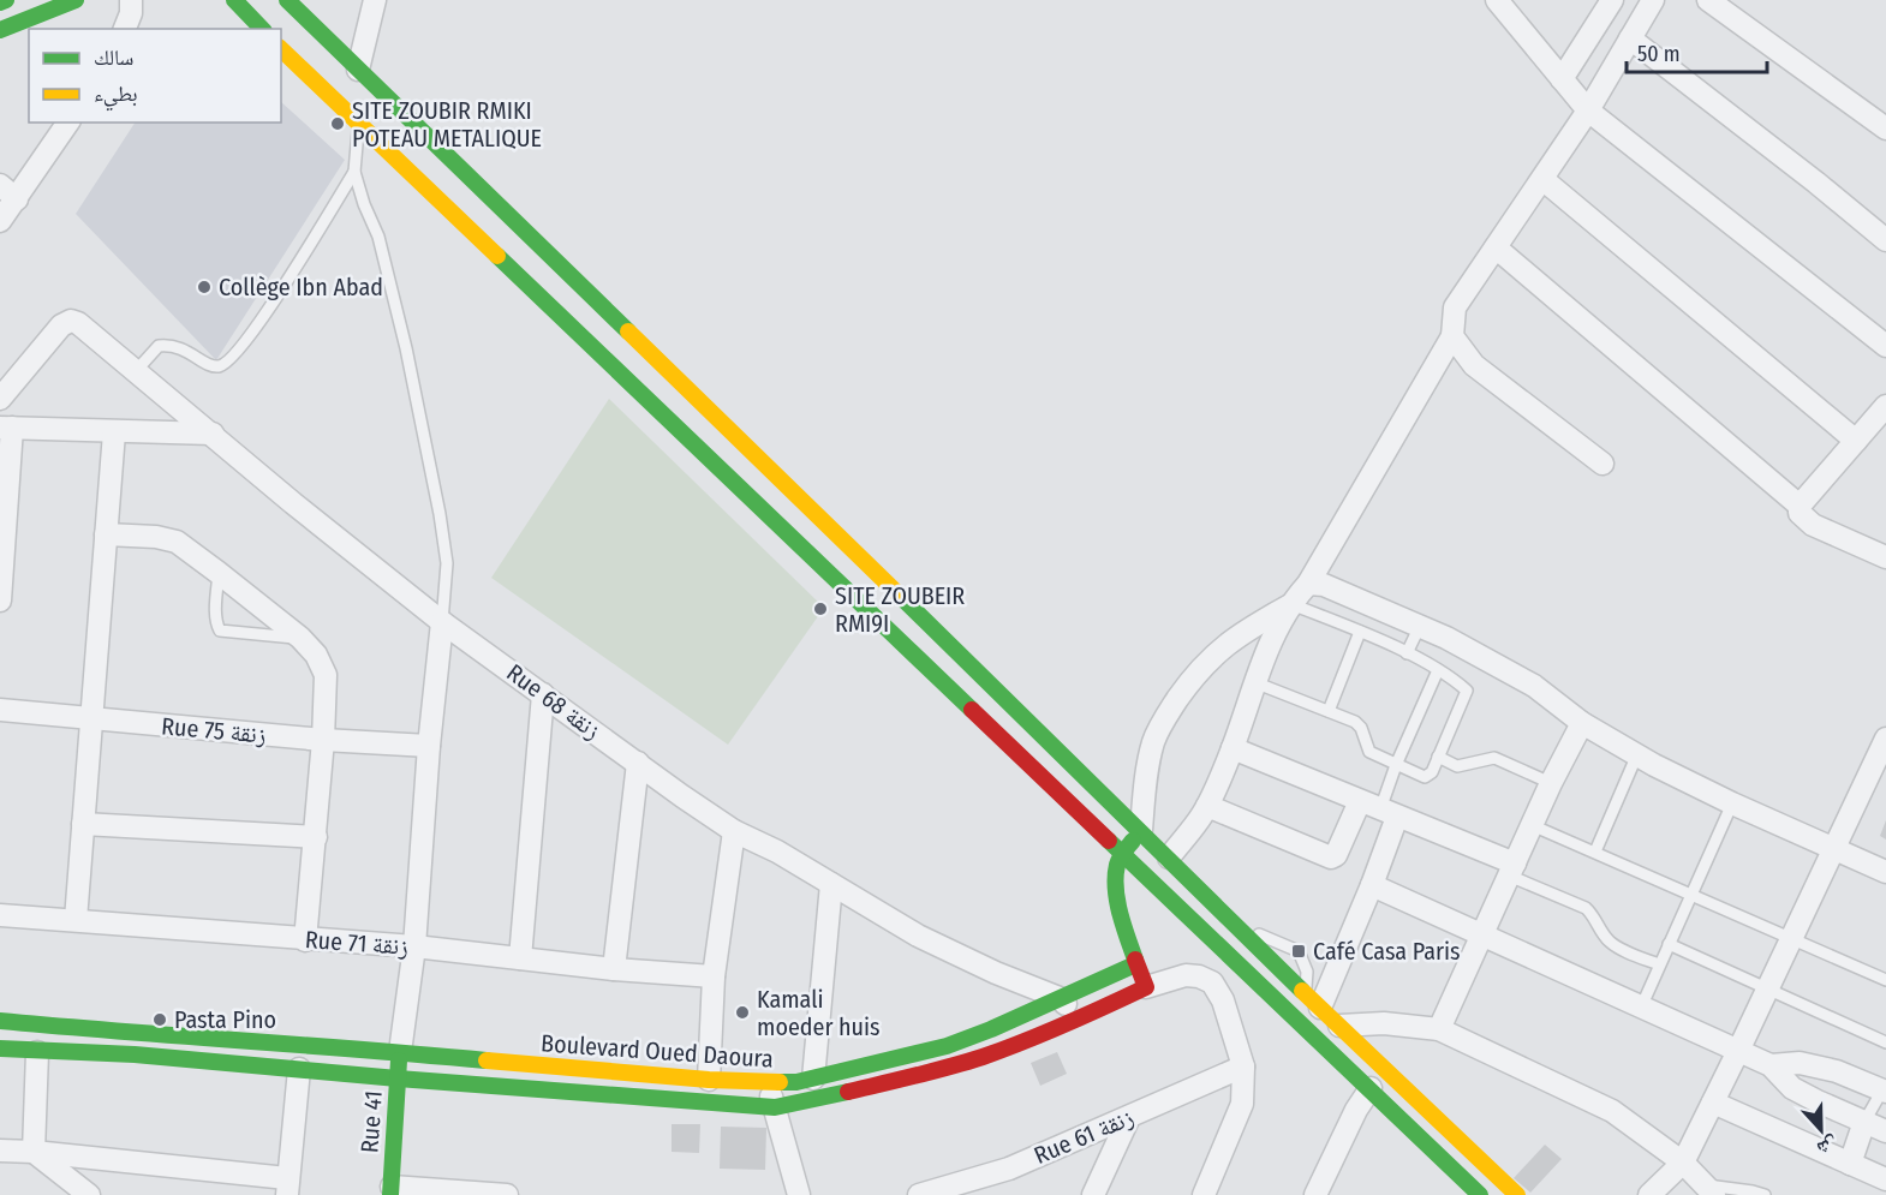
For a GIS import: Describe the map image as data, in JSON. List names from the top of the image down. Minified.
{"streets":{"main road":["Boulevard Oued Daoura","Rue 41"],"street":["Rue 68 زنقة","Rue 75 زنقة","Rue 71 زنقة","Rue 61 زنقة"]},"crossings":[["Rue 68 زنقة","Boulevard Oued Daoura"],["Boulevard Oued Daoura","Rue 41"]],"places":{"other":["SITE ZOUBIR RMIKI POTEAU METALIQUE","Collège Ibn Abad","SITE ZOUBEIR RMI9I","Kamali moeder huis","Pasta Pino"],"transit":["Café Casa Paris"]},"legend":["سالك","بطيء"],"scale_bar":"50 m","north":"bottom"}
